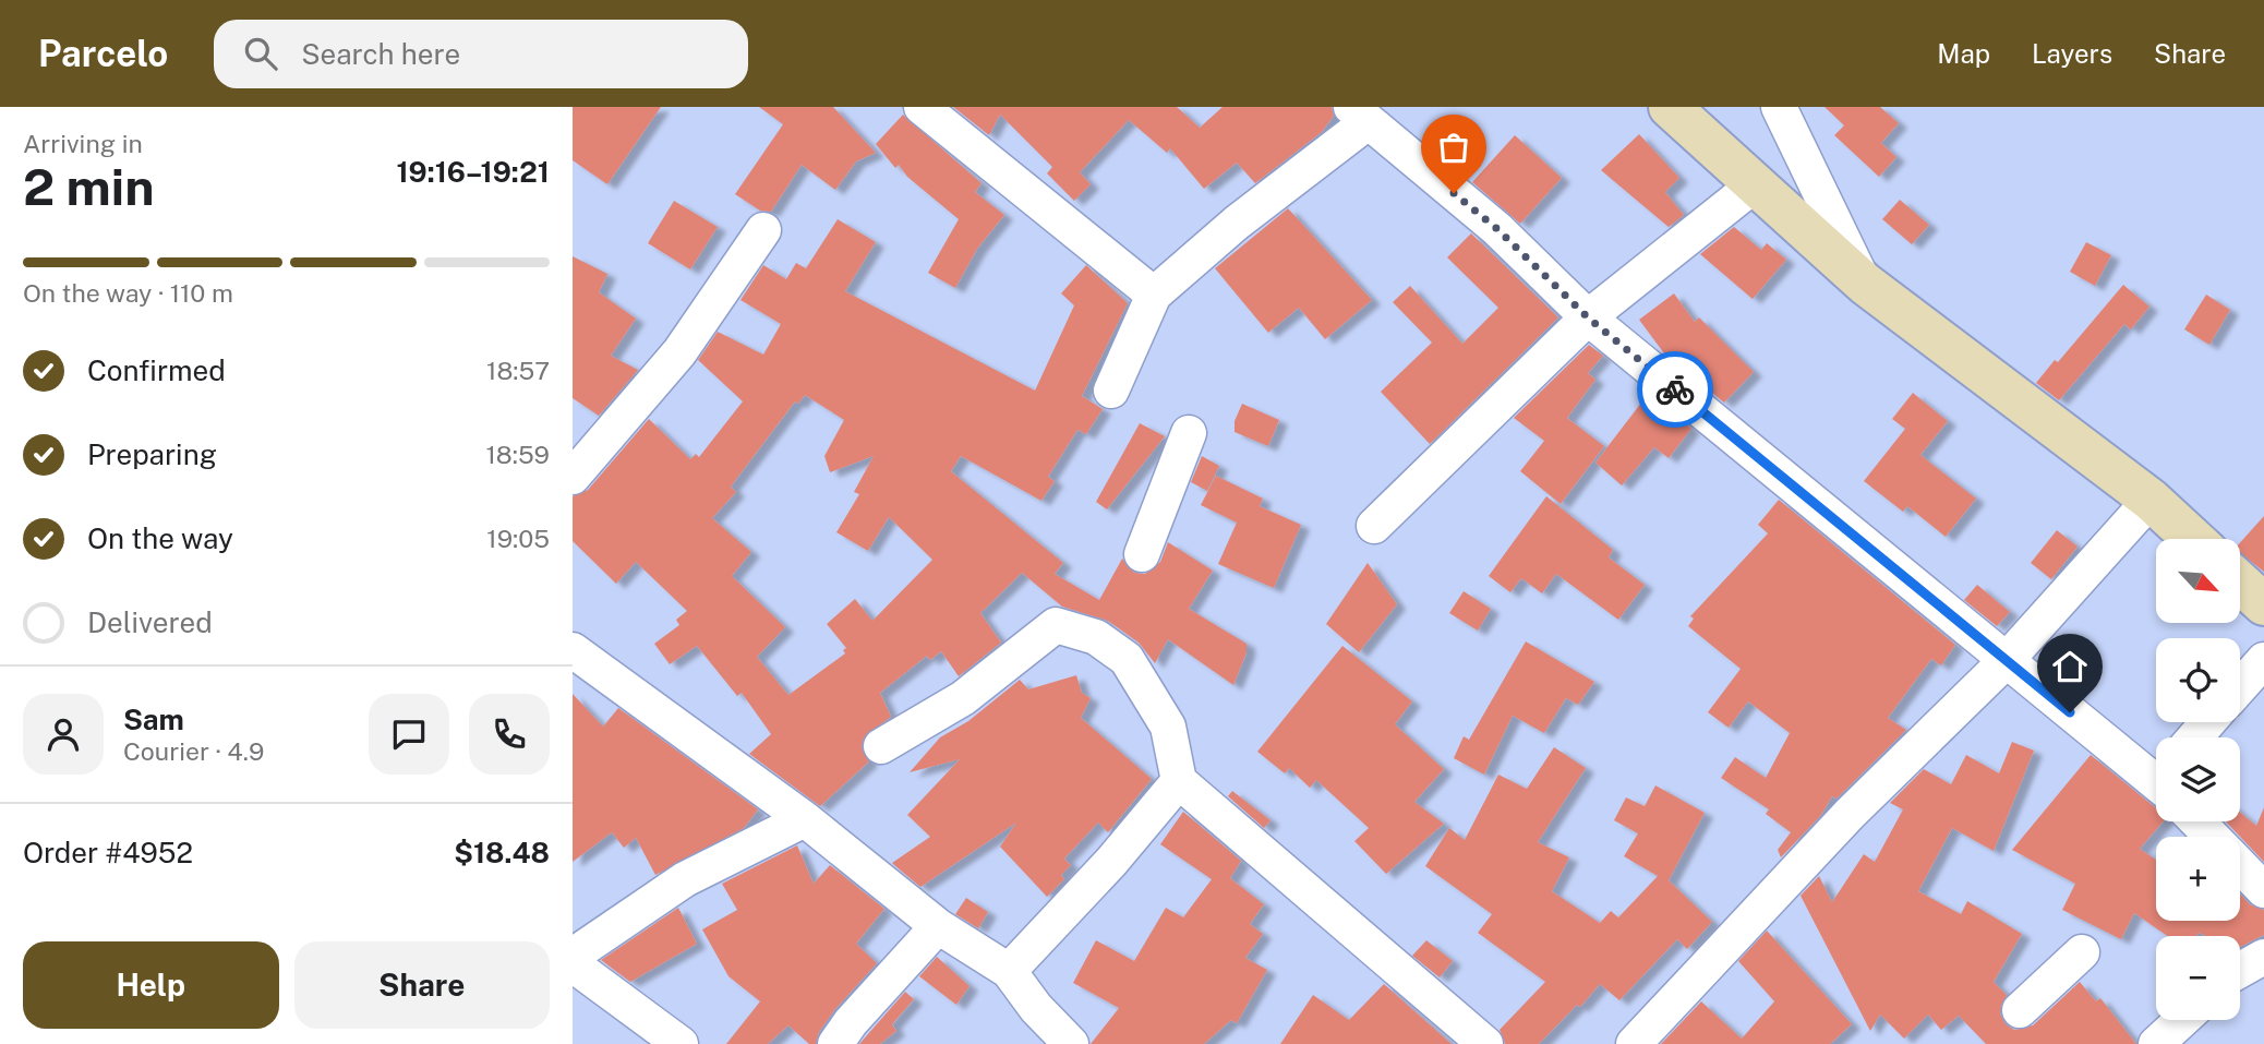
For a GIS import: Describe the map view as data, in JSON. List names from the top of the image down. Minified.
{"north":"bottom right","page":{"header":"Parcelo","search":"Search here","nav":["Map","Layers","Share"],"heading":["2 min","Arriving in","19:16–19:21"],"panel":["Sam","Courier · 4.9","Order #4952","$18.48"],"bar":"On the way · 110 m","list":[["Confirmed","18:57"],["Preparing","18:59"],["On the way","19:05"],"Delivered"],"map_buttons":["+","−"],"buttons":["Help","Share"]}}
